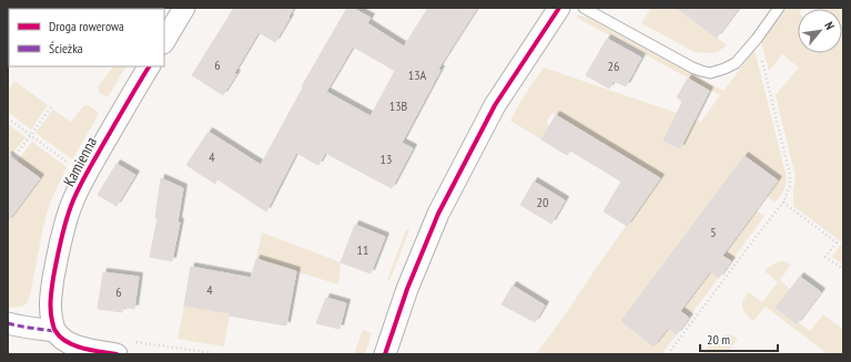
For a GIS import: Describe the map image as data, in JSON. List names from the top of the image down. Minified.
{"streets":{"street":["Kamienna"]},"house_numbers":["6","26","13A","13B","4","13","20","5","11","4","6"],"legend":["Droga rowerowa","Ścieżka"],"scale_bar":"20 m","north":"top right"}
